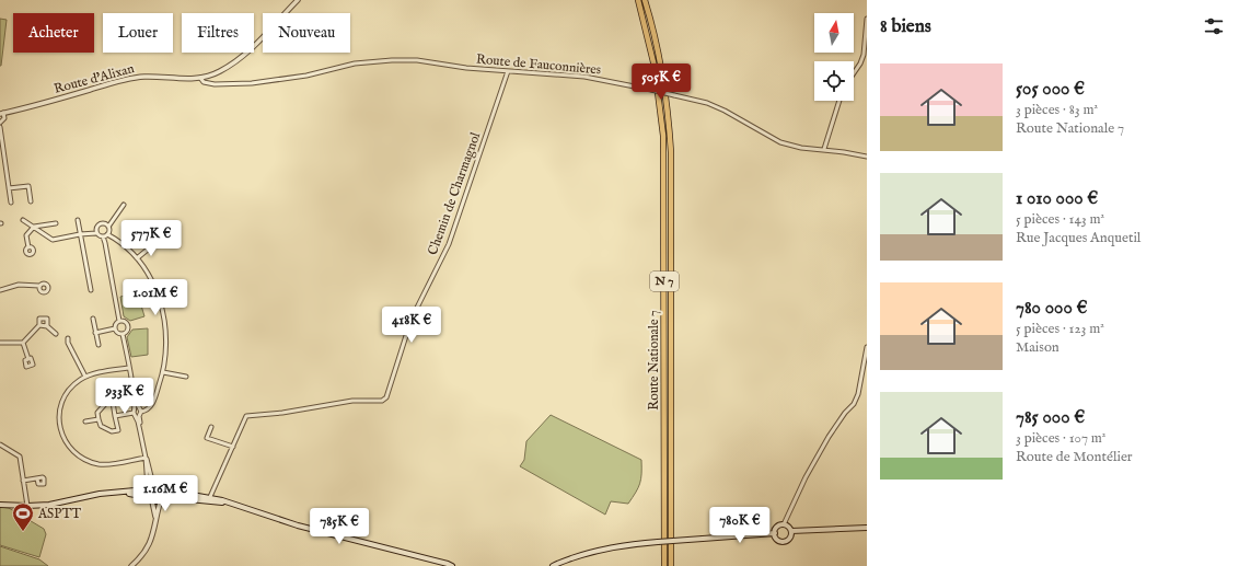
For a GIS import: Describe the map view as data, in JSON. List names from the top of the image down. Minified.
{"streets":{"highway":["N 7","Route Nationale 7"],"street":["Route de Fauconnières","Route d'Alixan","Chemin de Charmagnol"]},"crossings":[["Route de Fauconnières","Route d'Alixan"],["Route de Fauconnières","Chemin de Charmagnol"]],"places":{"sports":["ASPTT"]},"north":"top","page":{"heading":"8 biens","chip":["Acheter","Louer","Filtres","Nouveau"],"list":[{"name":"505 000 €","note":"3 pièces · 83 m² · Route Nationale 7"},{"name":"1 010 000 €","note":"5 pièces · 143 m² · Rue Jacques Anquetil"},{"name":"780 000 €","note":"5 pièces · 123 m² · Maison"},{"name":"785 000 €","note":"3 pièces · 107 m² · Route de Montélier"}],"price":["505K €","577K €","1.01M €","418K €","933K €","1.16M €","780K €","785K €"]}}
